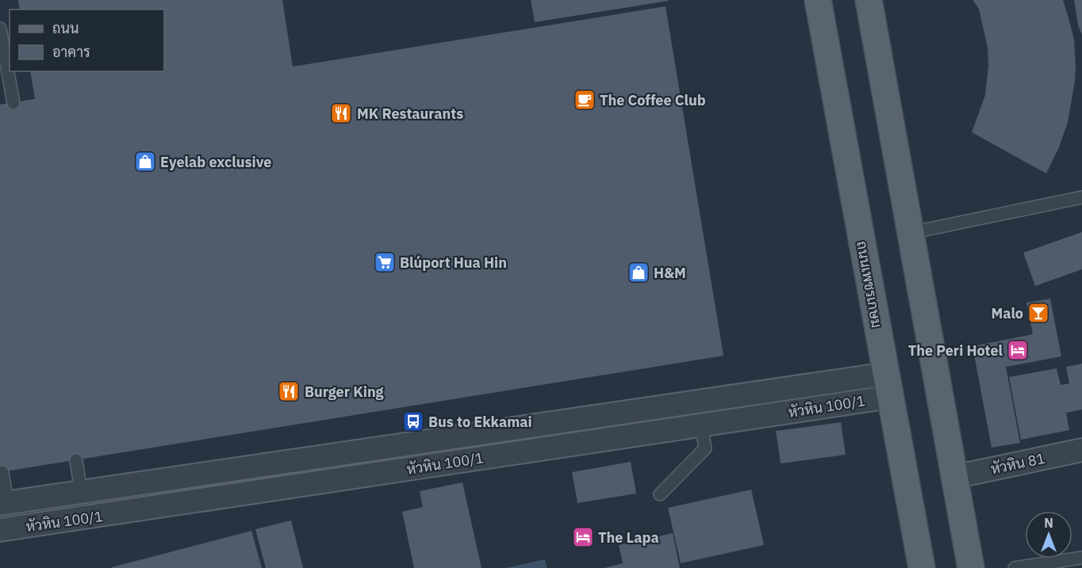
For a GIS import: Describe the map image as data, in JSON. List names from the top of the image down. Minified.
{"streets":{"main road":["ถนนเพชรเกษม"],"street":["หัวหิน 100/1","หัวหิน 81"]},"crossings":[["ถนนเพชรเกษม","หัวหิน 100/1"]],"places":{"cafe":["The Coffee Club"],"restaurant":["MK Restaurants","Burger King"],"shop":["Eyelab exclusive","H&M"],"supermarket":["Blúport Hua Hin"],"bar":["Malo"],"hotel":["The Peri Hotel","The Lapa"],"bus stop":["Bus to Ekkamai"]},"legend":["ถนน","อาคาร"],"north":"top"}
